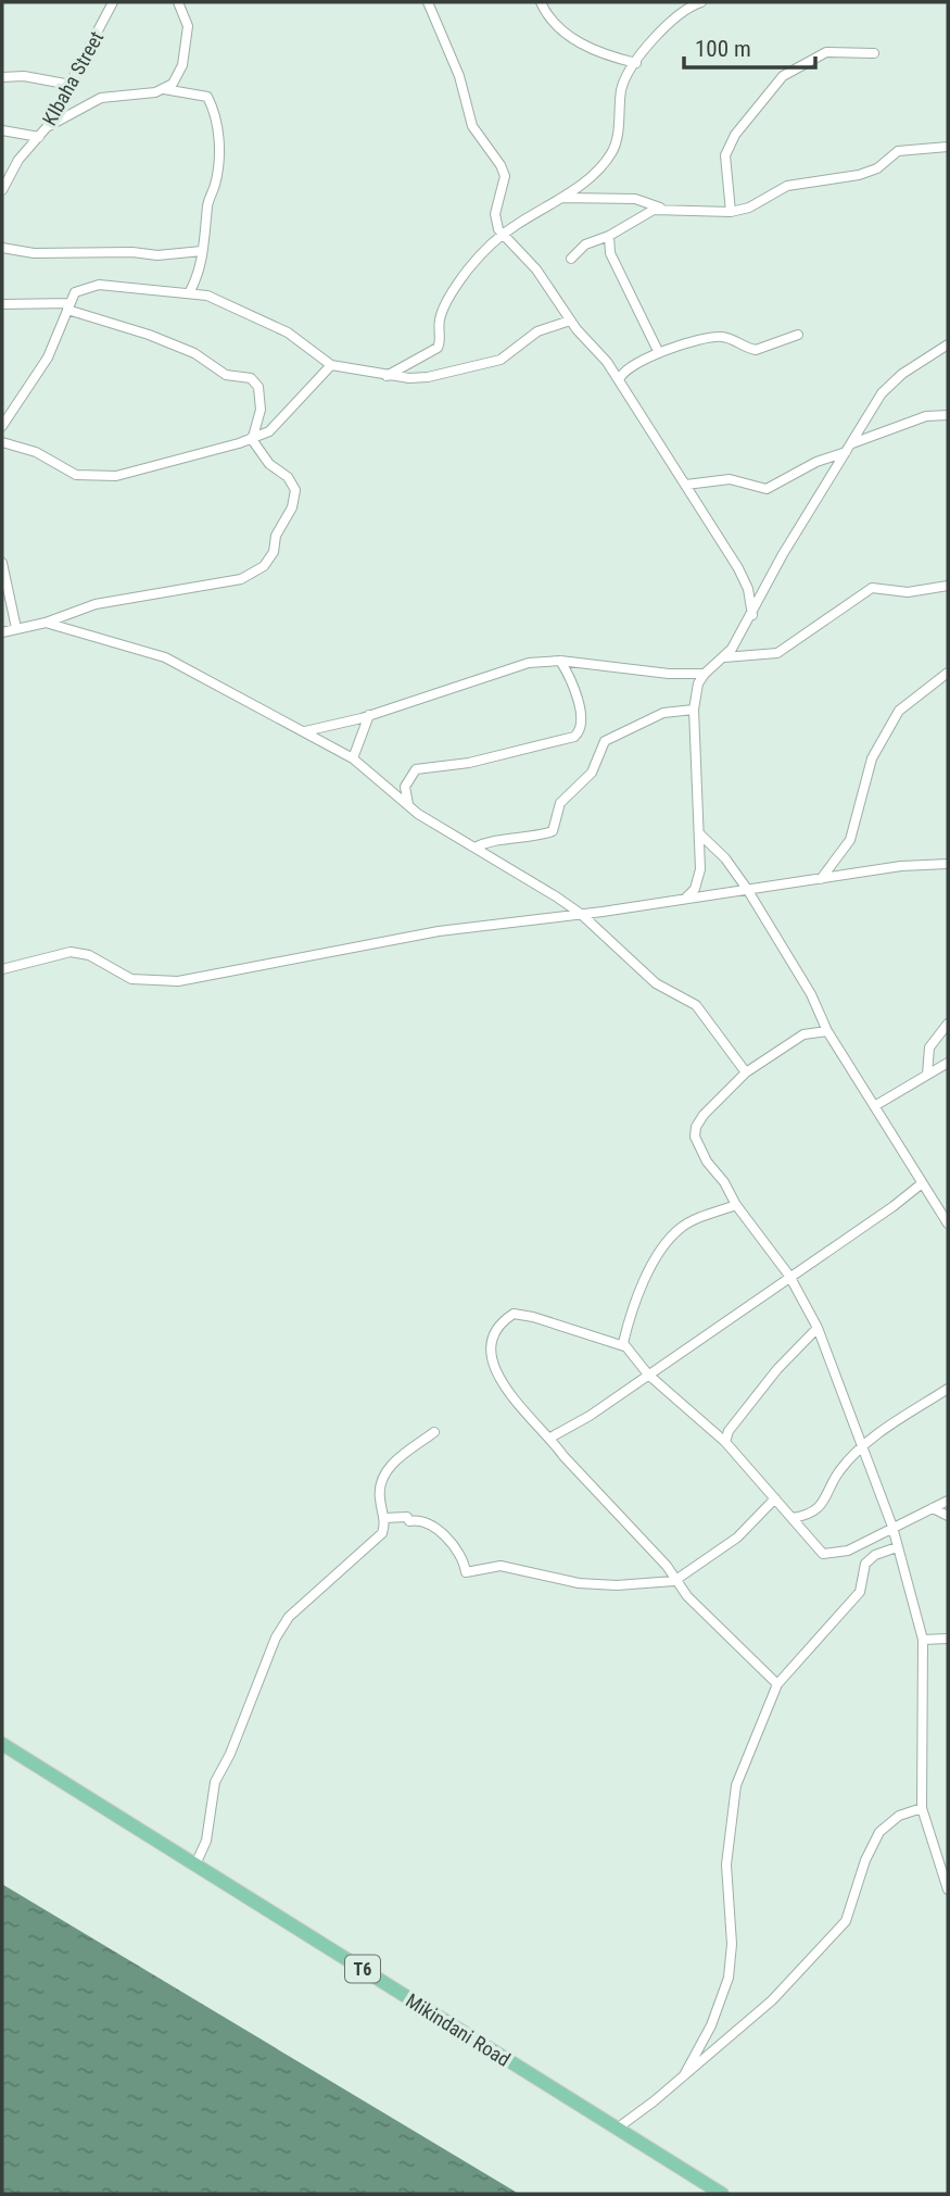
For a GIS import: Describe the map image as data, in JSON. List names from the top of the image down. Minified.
{"streets":{"highway":["T6","Mikindani Road"],"street":["KIbaha Street"]},"scale_bar":"100 m"}
